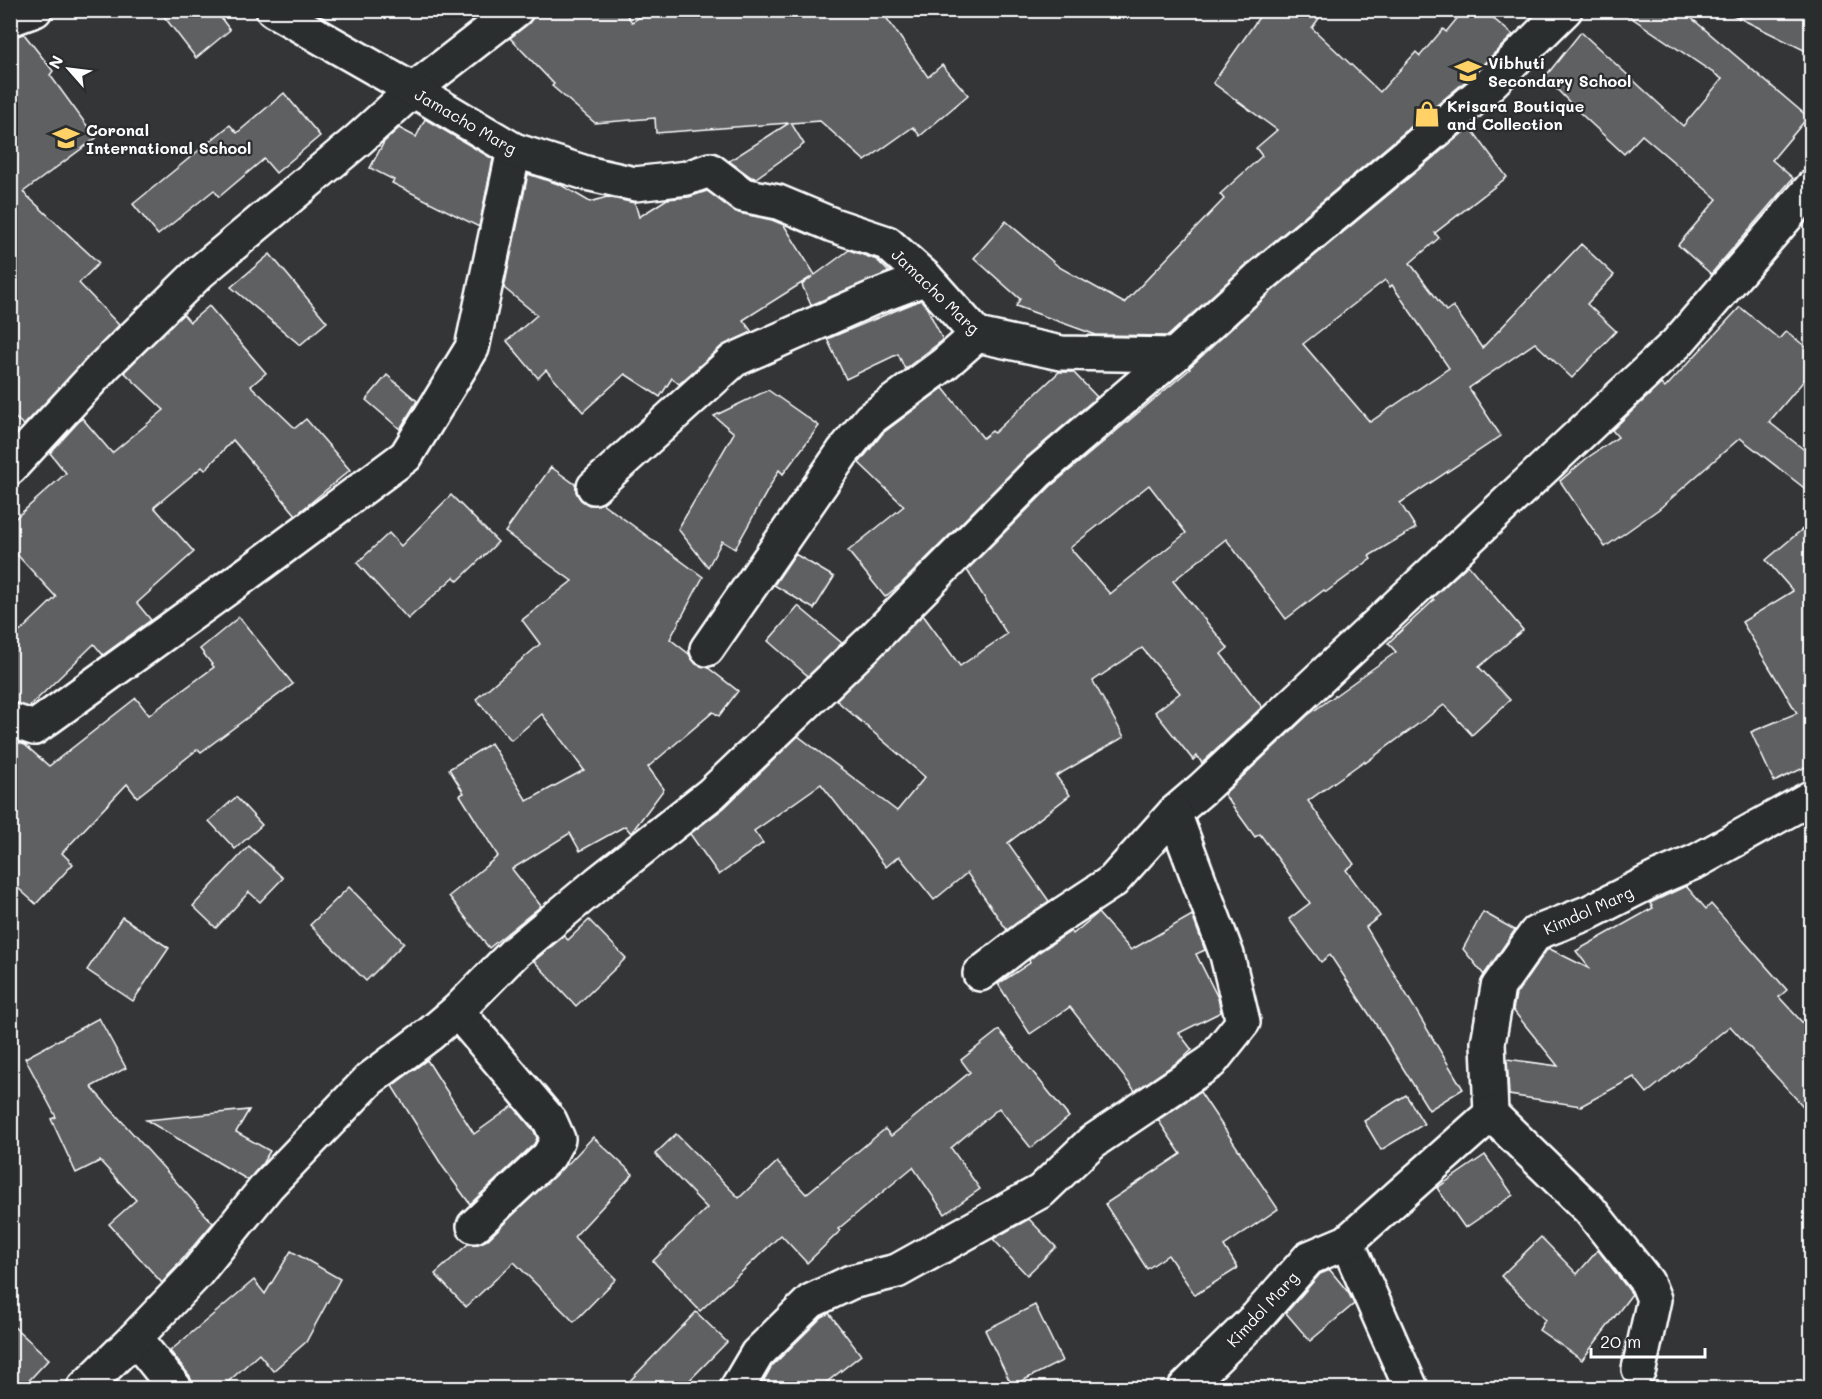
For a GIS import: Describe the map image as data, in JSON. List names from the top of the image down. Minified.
{"streets":{"street":["Jamacho Marg","Kimdol Marg"]},"places":{"school or university":["Vibhuti Secondary School","Coronal International School"],"shop":["Krisara Boutique and Collection"]},"scale_bar":"20 m","north":"top left"}
